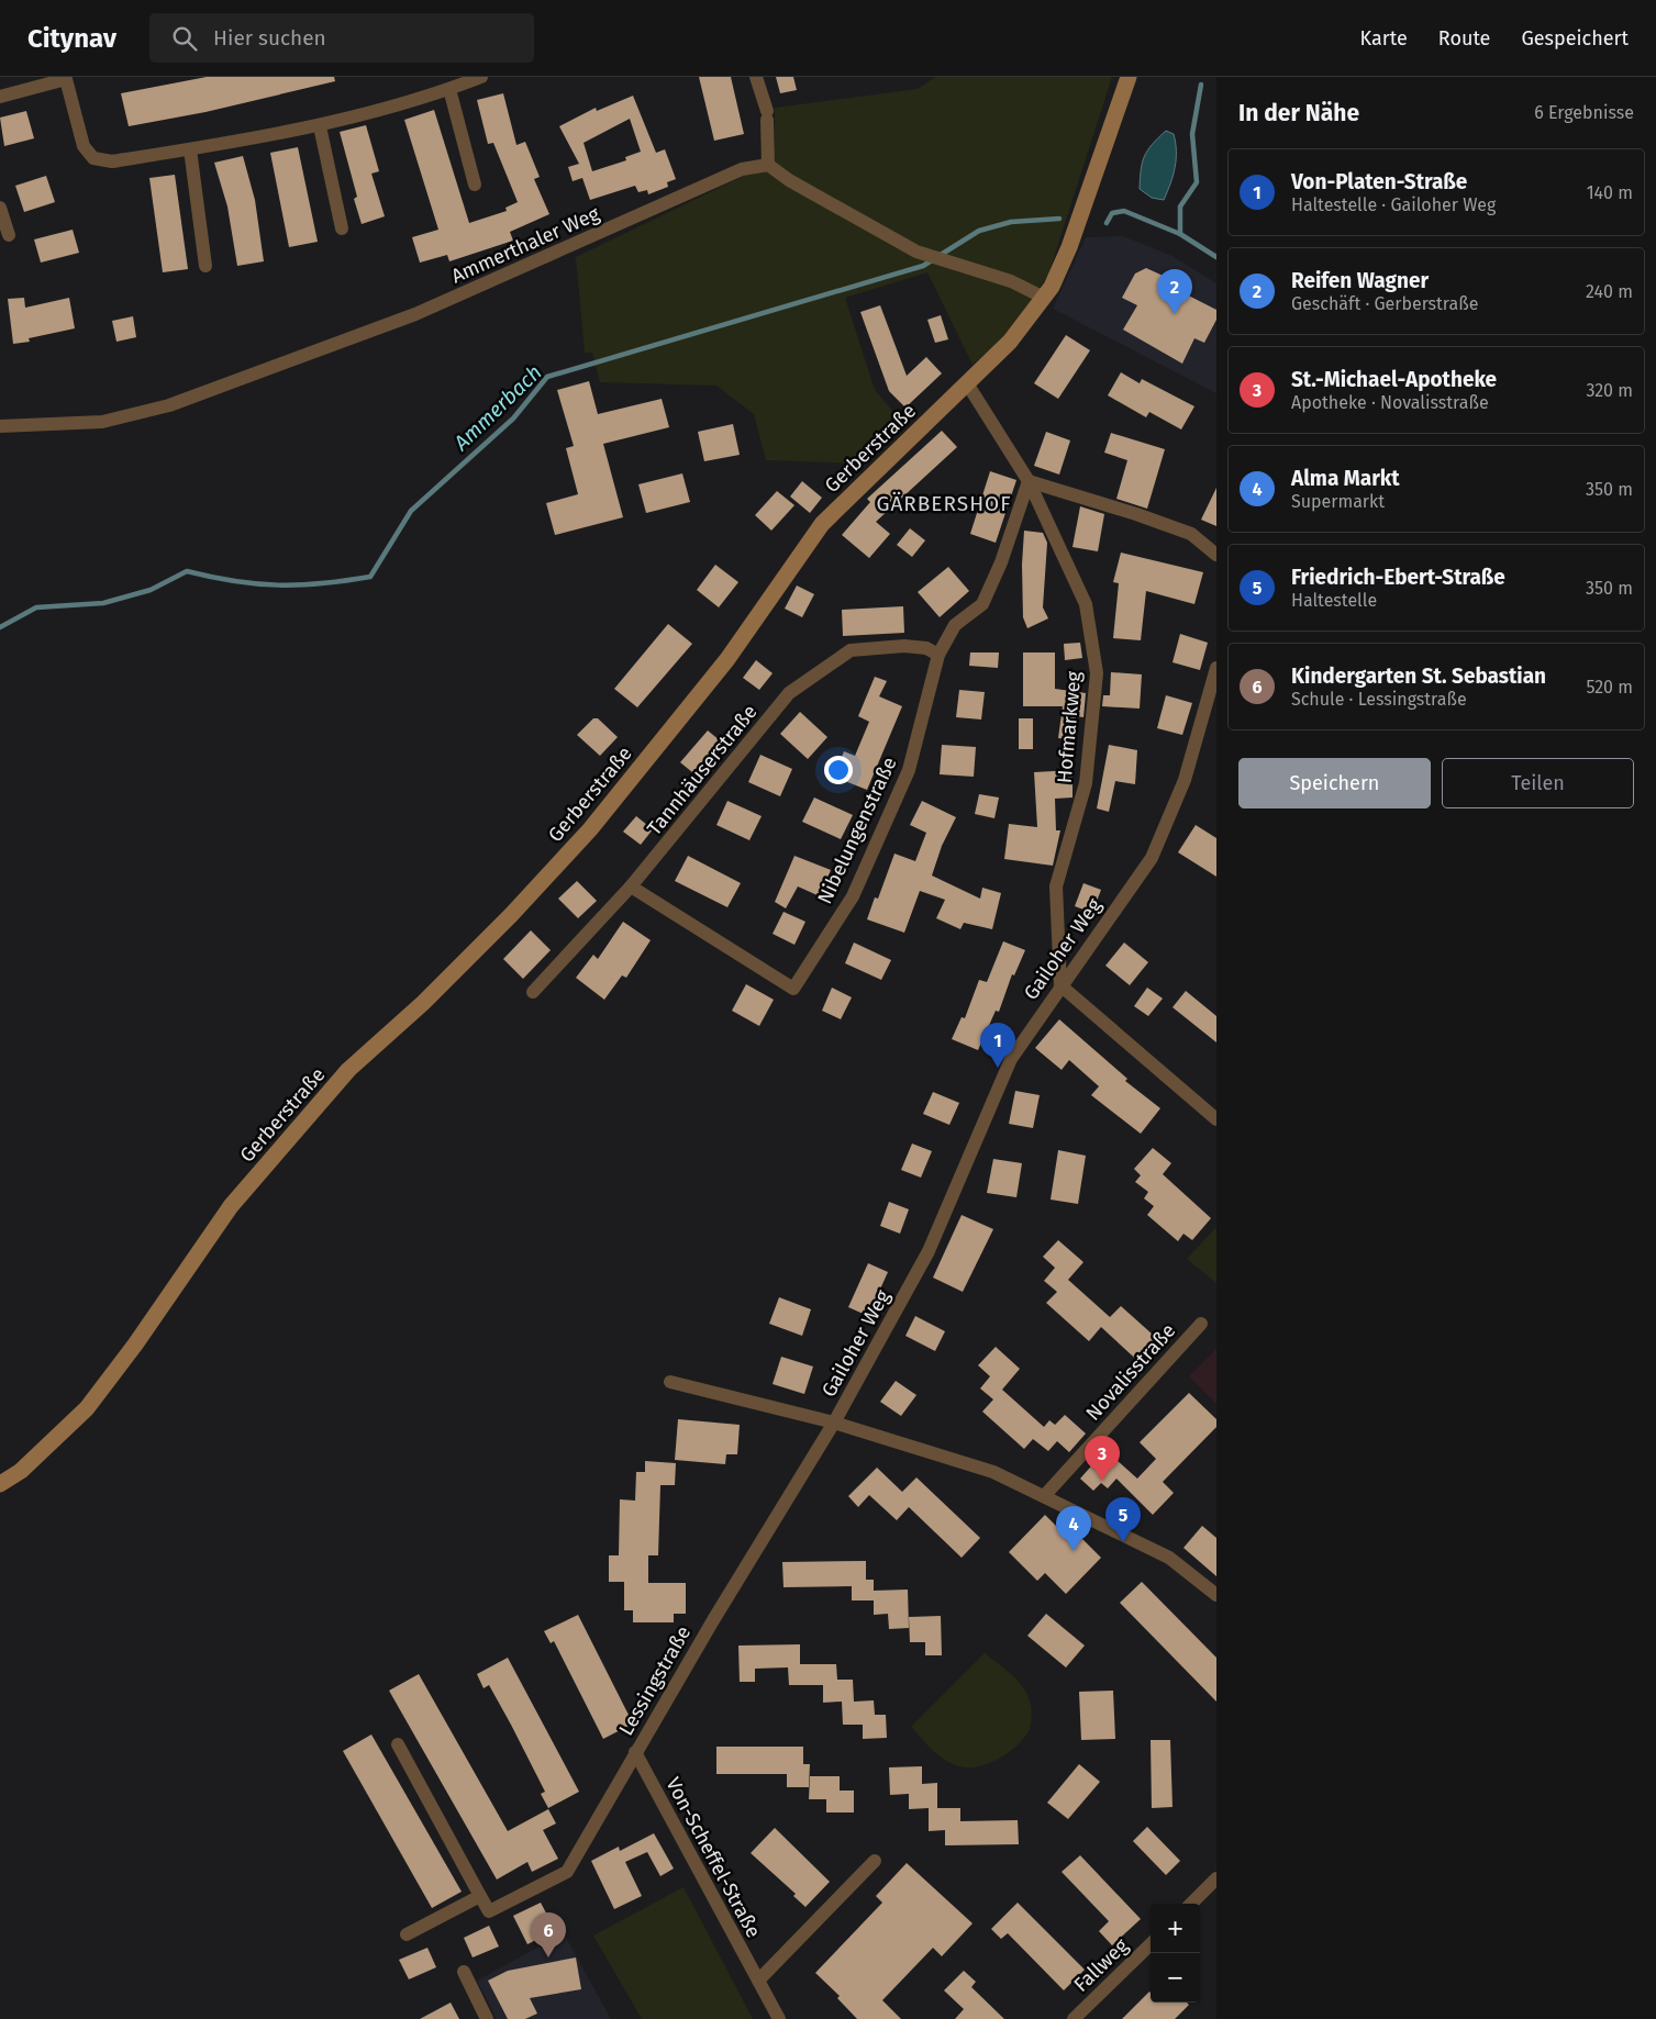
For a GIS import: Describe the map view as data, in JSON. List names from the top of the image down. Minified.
{"streets":{"street":["Ammerthaler Weg","Gerberstraße","Hofmarkweg","Tannhäuserstraße","Nibelungenstraße","Gailoher Weg","Novalisstraße","Lessingstraße","Von-Scheffel-Straße","Fallweg"]},"crossings":[["Gerberstraße","Hofmarkweg"],["Hofmarkweg","Nibelungenstraße"],["Hofmarkweg","Gailoher Weg"],["Tannhäuserstraße","Nibelungenstraße"],["Gailoher Weg","Lessingstraße"],["Lessingstraße","Von-Scheffel-Straße"]],"districts":["GÄRBERSHOF"],"water":["Ammerbach"],"page":{"header":"Citynav","search":"Hier suchen","nav":["Karte","Route","Gespeichert"],"heading":["In der Nähe","6 Ergebnisse"],"list":[{"mark":"1","name":"Von-Platen-Straße","note":"Haltestelle · Gailoher Weg","value":"140 m"},{"mark":"2","name":"Reifen Wagner","note":"Geschäft · Gerberstraße","value":"240 m"},{"mark":"3","name":"St.-Michael-Apotheke","note":"Apotheke · Novalisstraße","value":"320 m"},{"mark":"4","name":"Alma Markt","note":"Supermarkt","value":"350 m"},{"mark":"5","name":"Friedrich-Ebert-Straße","note":"Haltestelle","value":"350 m"},{"mark":"6","name":"Kindergarten St. Sebastian","note":"Schule · Lessingstraße","value":"520 m"}],"pins":["2","1","3","5","4","6"],"buttons":["Speichern","Teilen"],"map_buttons":["+","−"]}}
